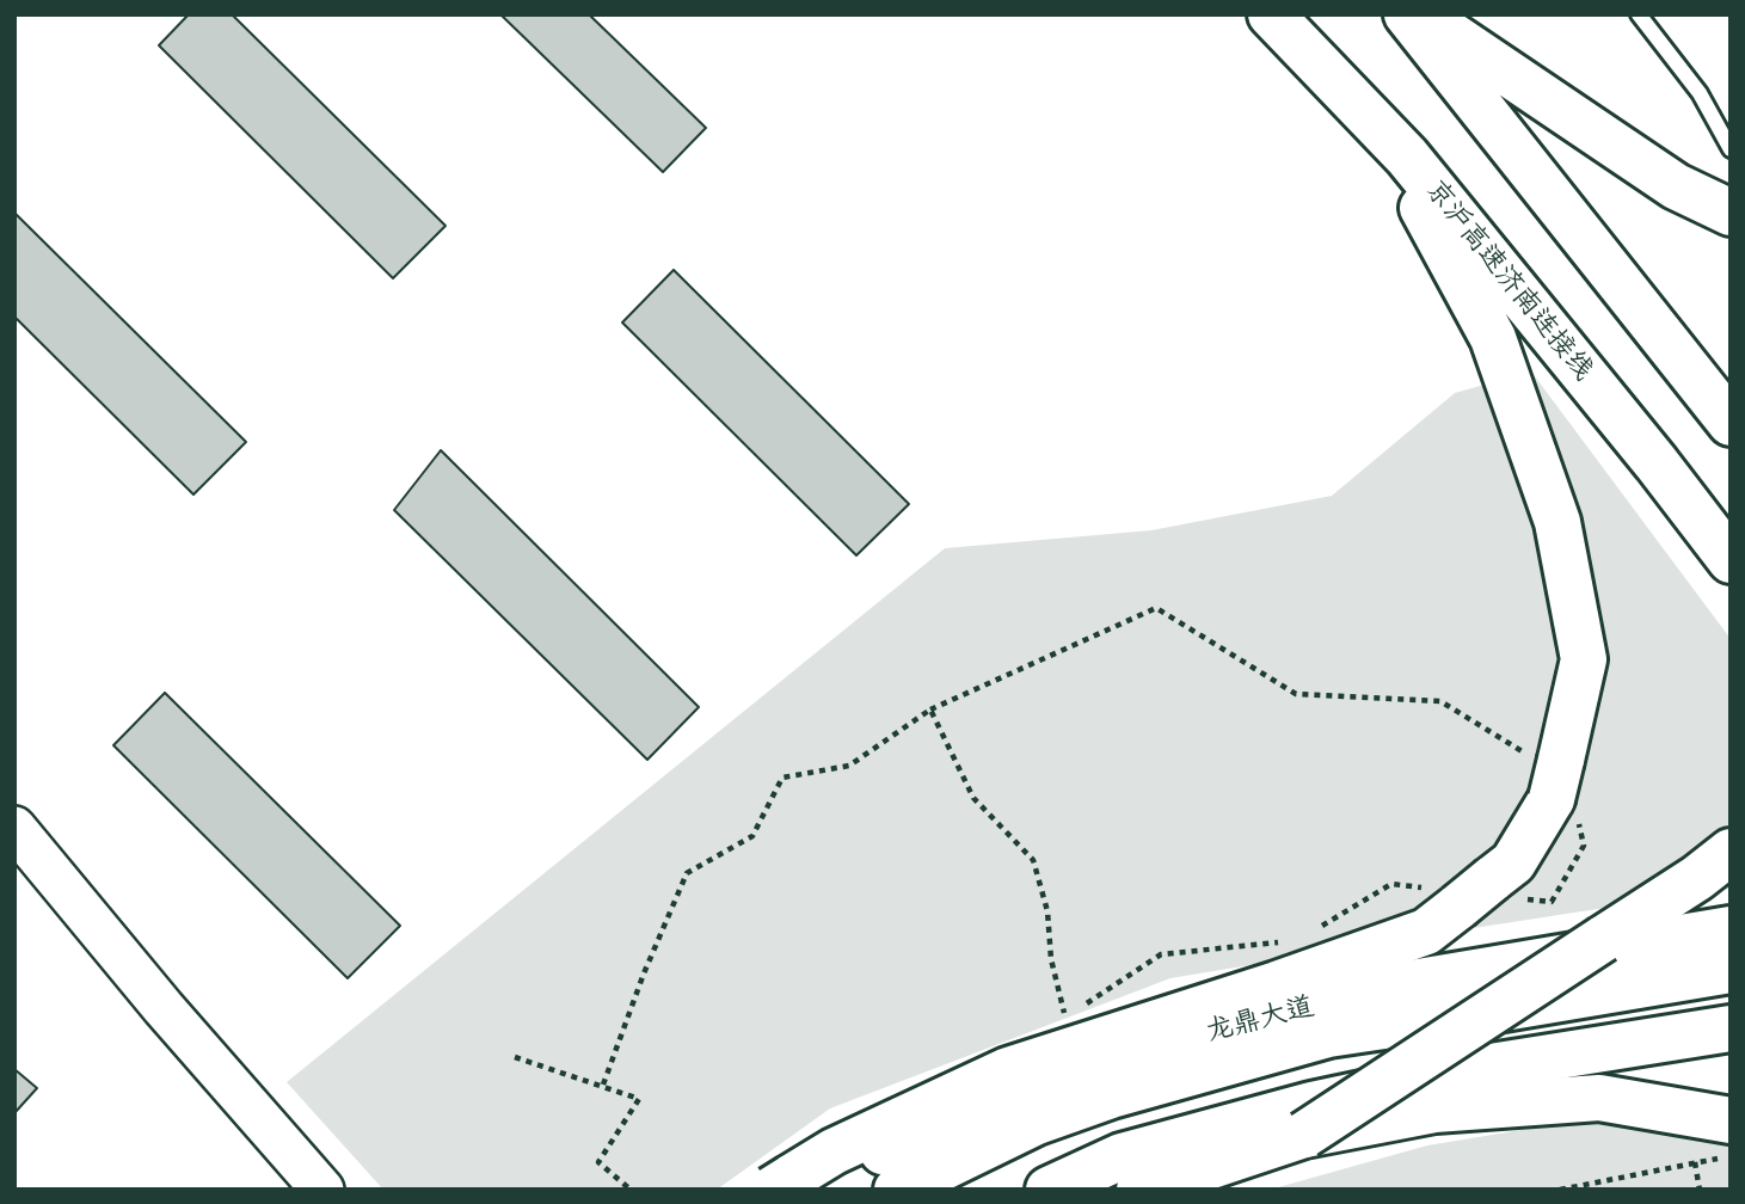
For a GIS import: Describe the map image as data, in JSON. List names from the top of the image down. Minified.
{"streets":{"main road":["京沪高速济南连接线","龙鼎大道"]}}
